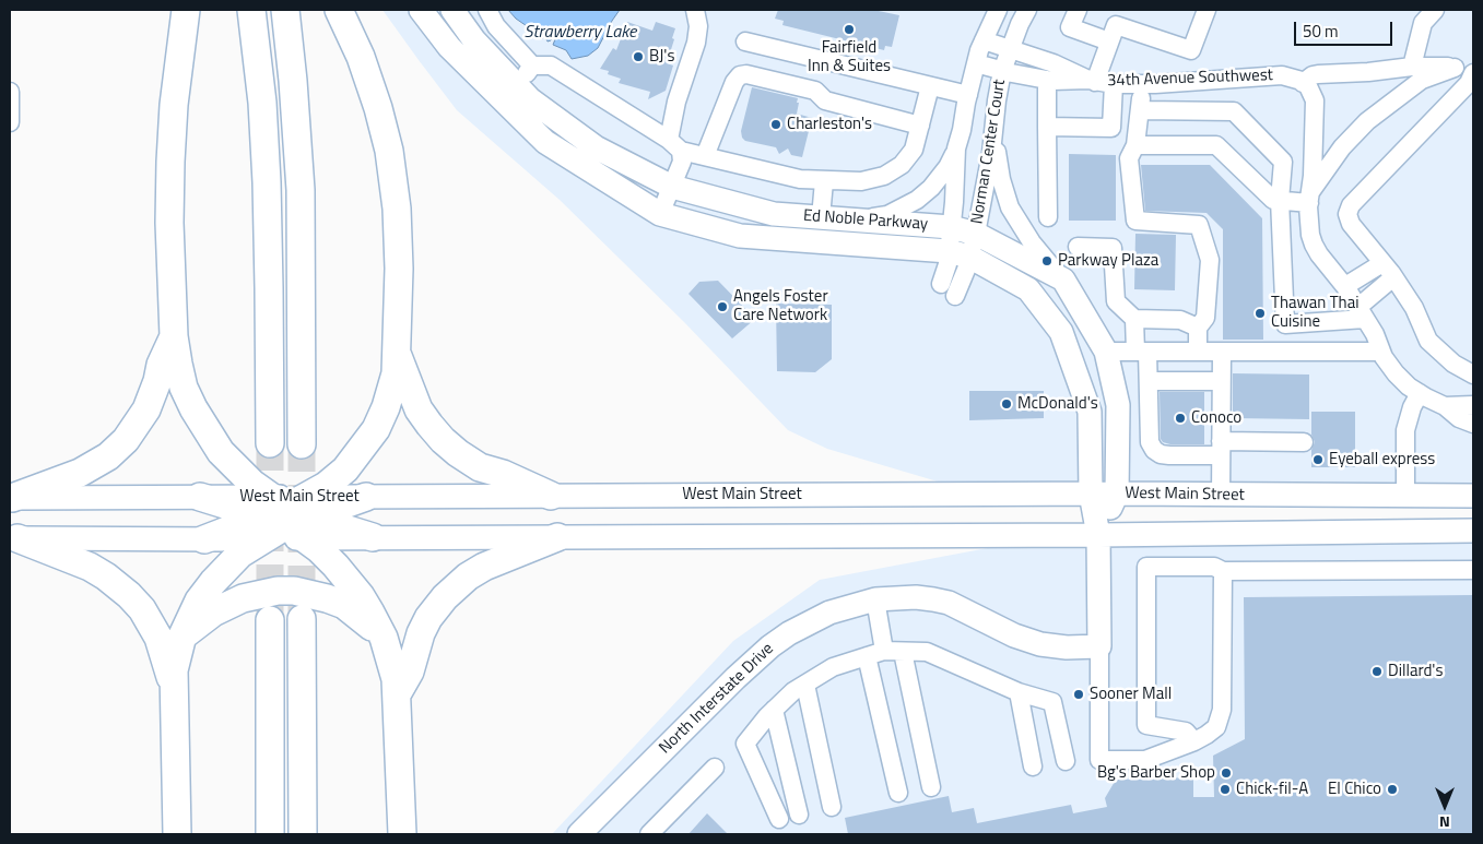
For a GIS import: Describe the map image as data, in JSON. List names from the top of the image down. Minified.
{"streets":{"main road":["Ed Noble Parkway","West Main Street","North Interstate Drive"],"street":["34th Avenue Southwest","Norman Center Court"]},"crossings":[["34th Avenue Southwest","Norman Center Court"],["Norman Center Court","Ed Noble Parkway"],["Ed Noble Parkway","West Main Street"],["Ed Noble Parkway","North Interstate Drive"]],"water":["Strawberry Lake"],"places":["Fairfield Inn & Suites","BJ's","Charleston's","Parkway Plaza","Angels Foster Care Network","Thawan Thai Cuisine","McDonald's","Conoco","Eyeball express","Dillard's","Sooner Mall","Bg's Barber Shop","Chick-fil-A","El Chico"],"scale_bar":"50 m","north":"bottom"}
